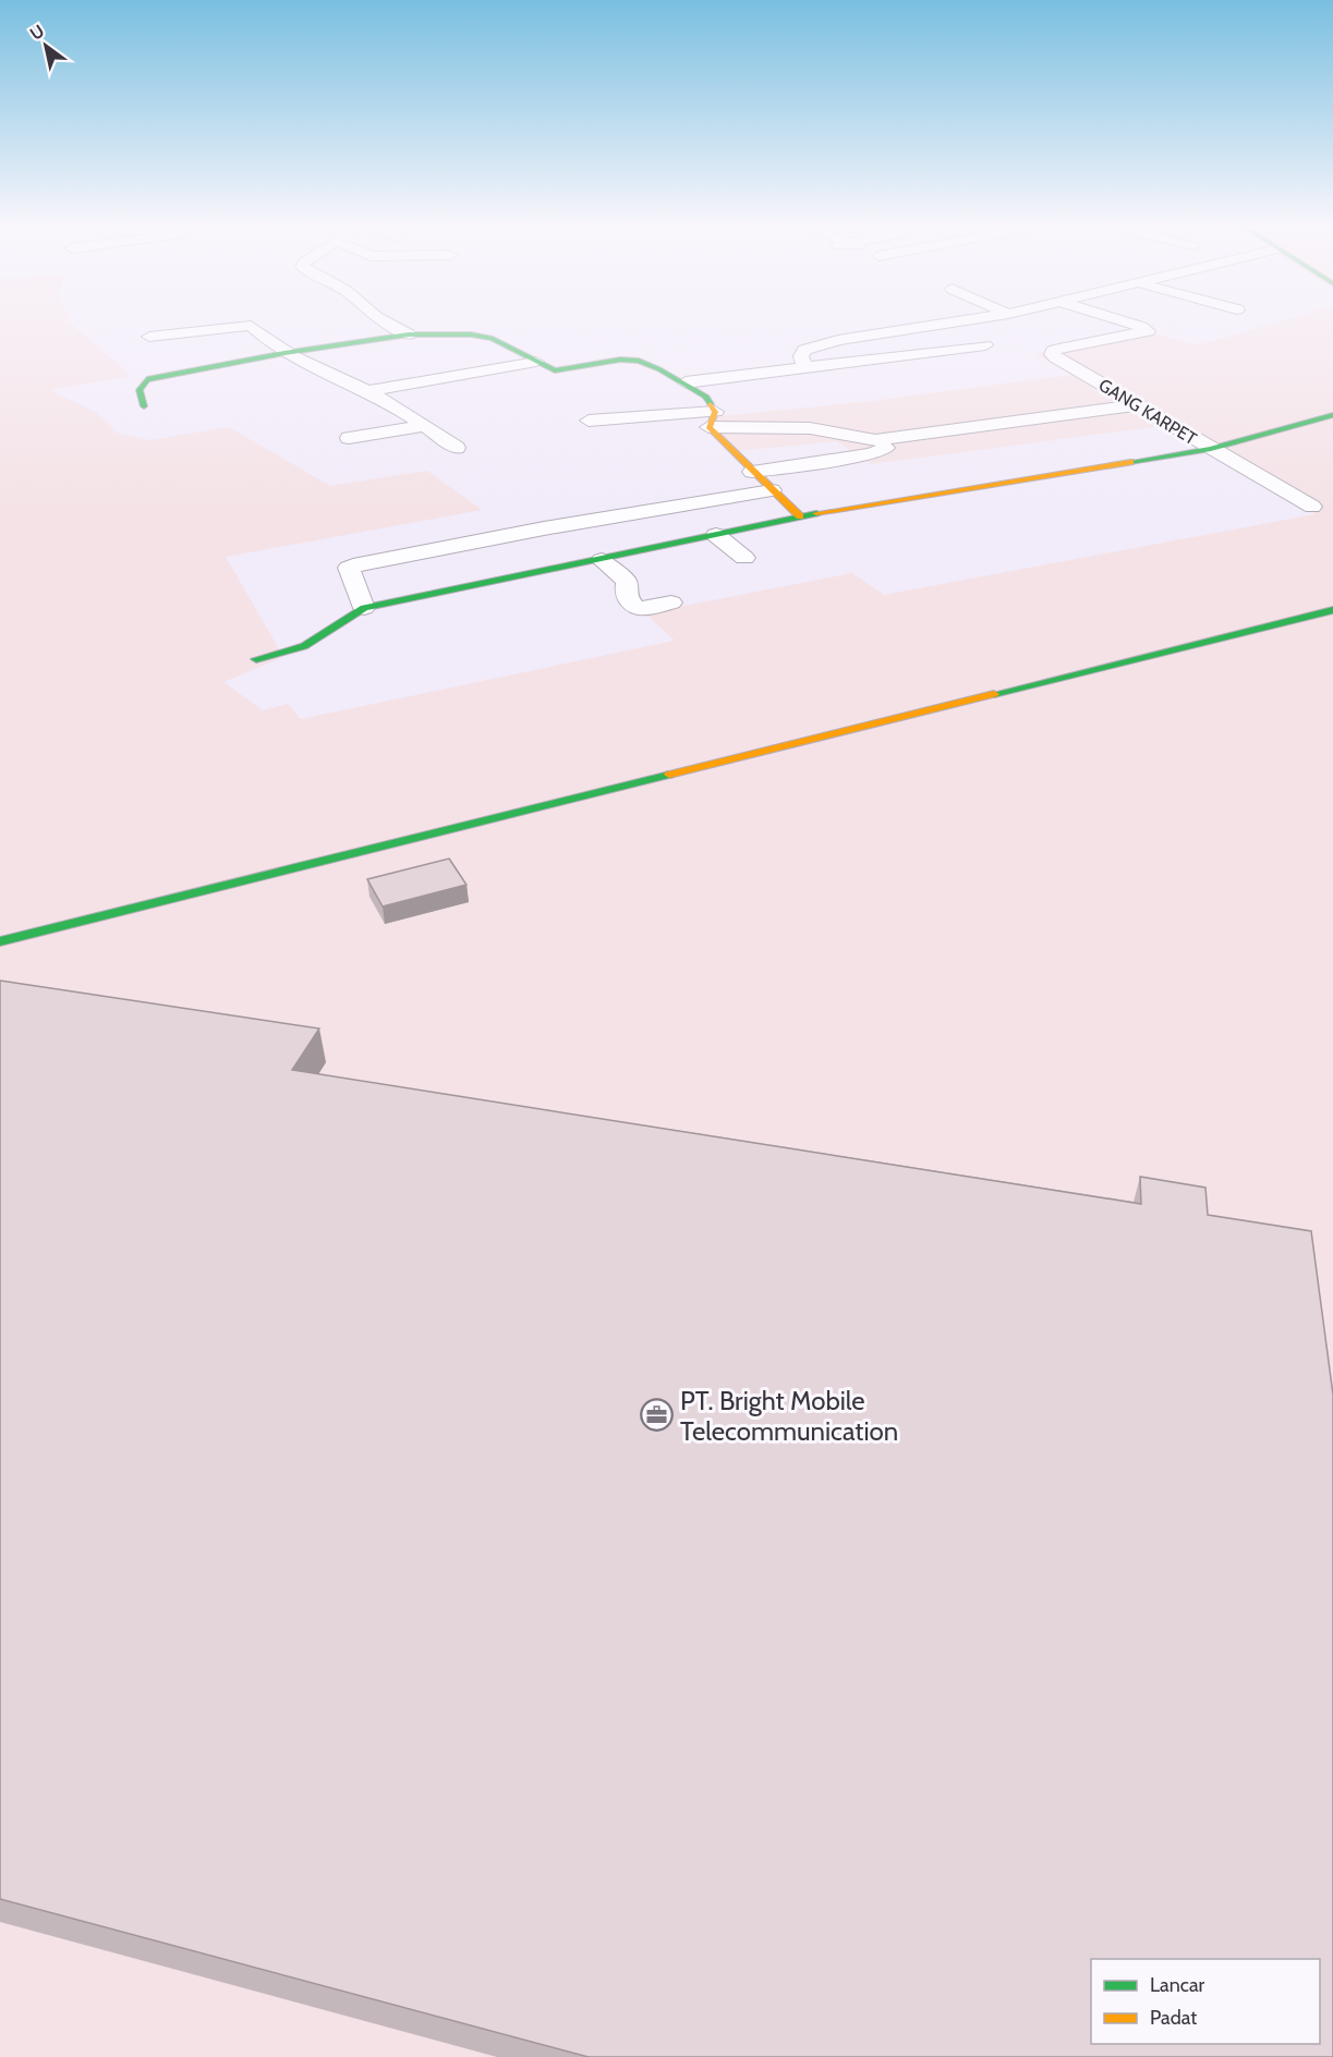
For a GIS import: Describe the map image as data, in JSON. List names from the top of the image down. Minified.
{"streets":{"street":["GANG KARPET"]},"places":{"office":["PT. Bright Mobile Telecommunication"]},"legend":["Lancar","Padat"],"north":"top left"}
